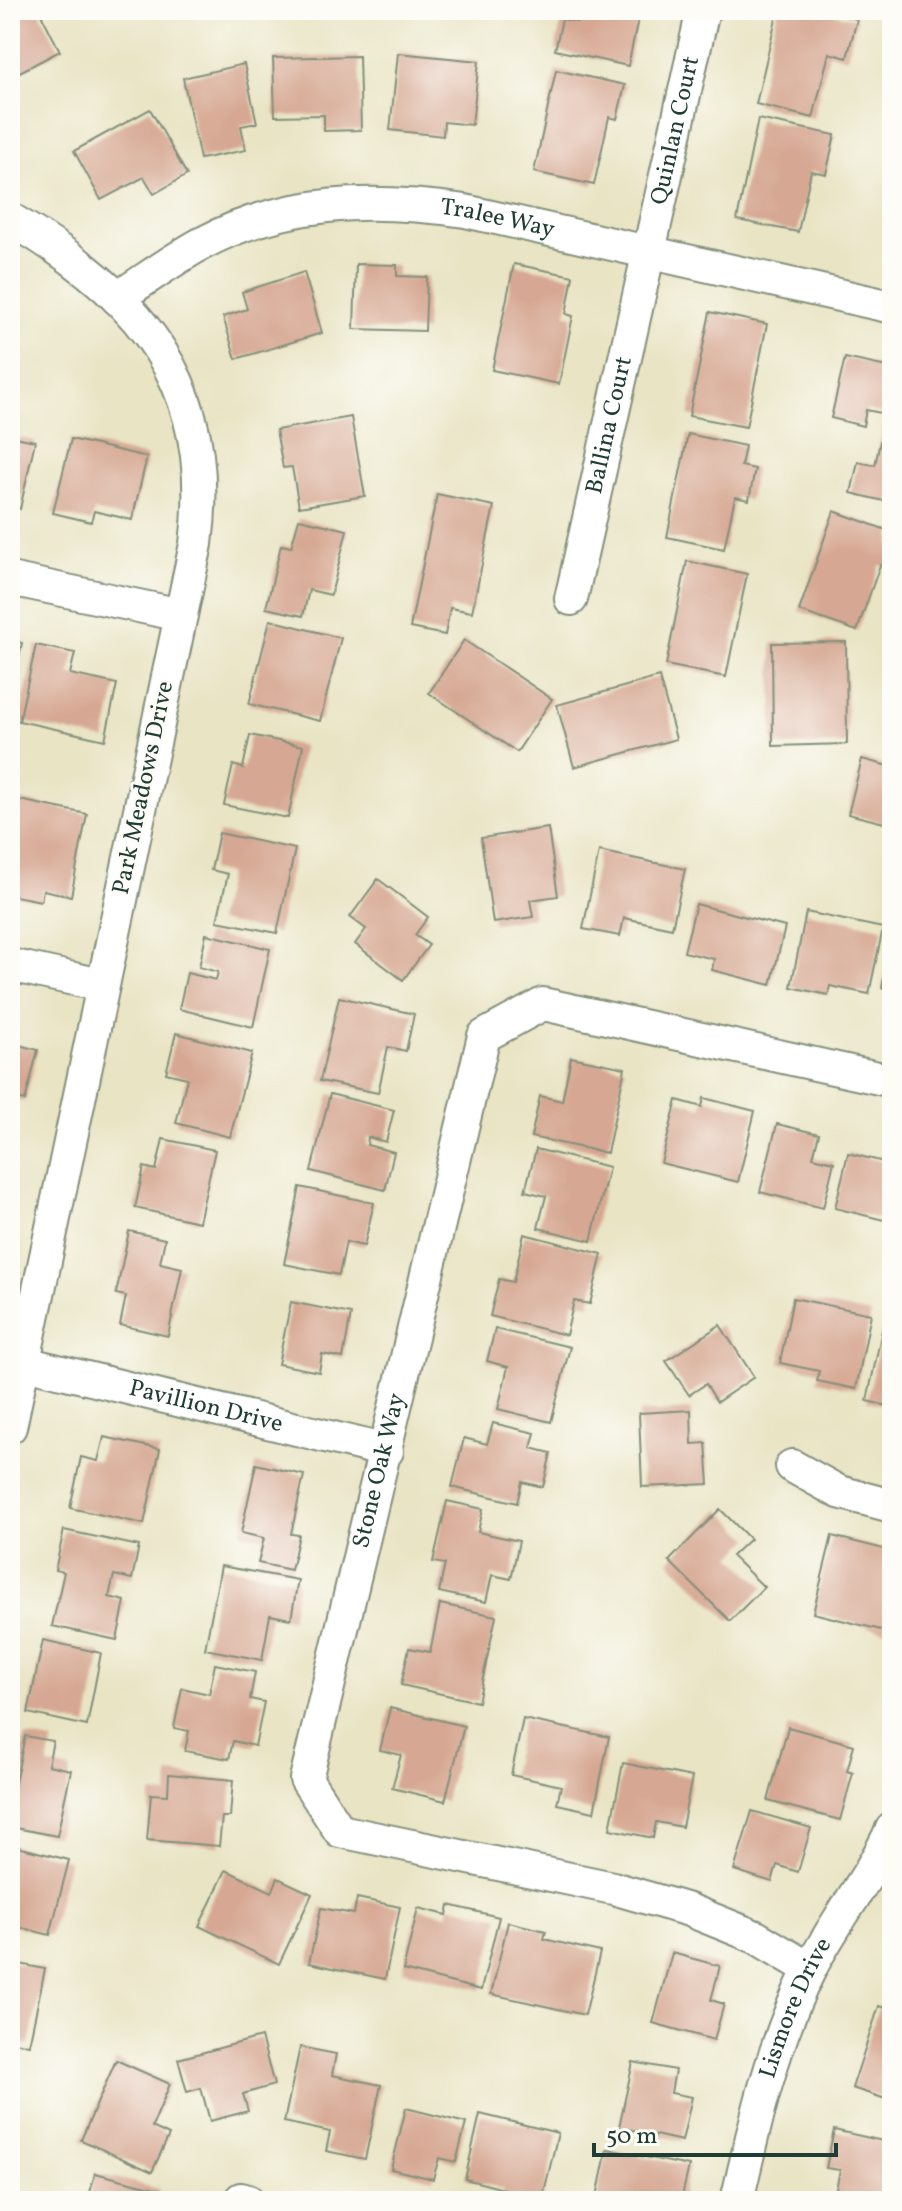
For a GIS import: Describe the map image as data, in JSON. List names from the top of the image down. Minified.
{"streets":{"street":["Quinlan Court","Tralee Way","Ballina Court","Park Meadows Drive","Pavillion Drive","Stone Oak Way","Lismore Drive"]},"crossings":[["Quinlan Court","Tralee Way"],["Quinlan Court","Ballina Court"],["Tralee Way","Ballina Court"],["Tralee Way","Park Meadows Drive"],["Park Meadows Drive","Pavillion Drive"],["Pavillion Drive","Stone Oak Way"],["Stone Oak Way","Lismore Drive"]],"scale_bar":"50 m"}
